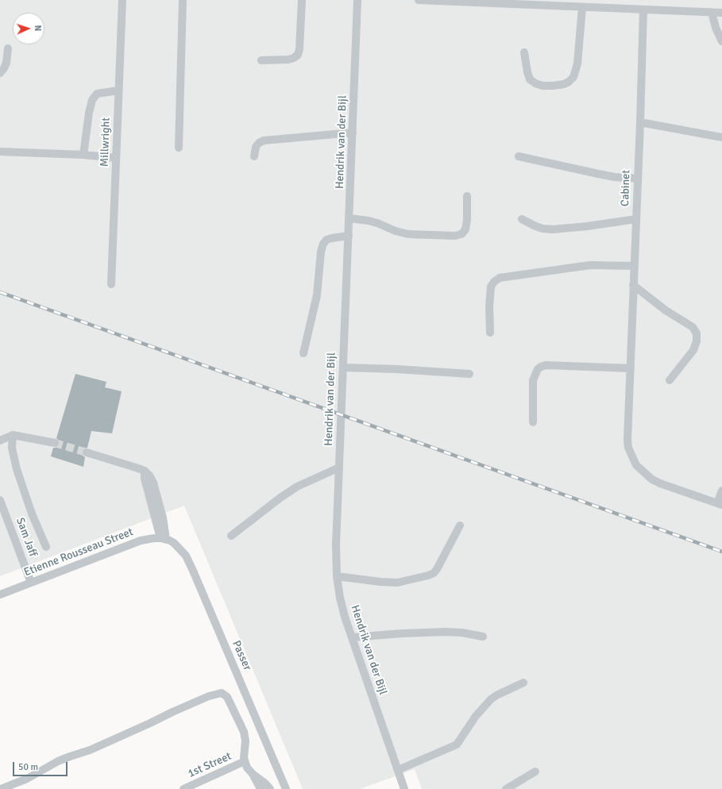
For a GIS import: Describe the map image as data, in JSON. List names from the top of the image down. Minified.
{"streets":{"street":["Millwright","Hendrik van der Bijl","Cabinet","Sam Jaff","Etienne Rousseau Street","Passer","1st Street"]},"crossings":[["Sam Jaff","Etienne Rousseau Street"],["Etienne Rousseau Street","Passer"]],"scale_bar":"50 m","north":"right"}
